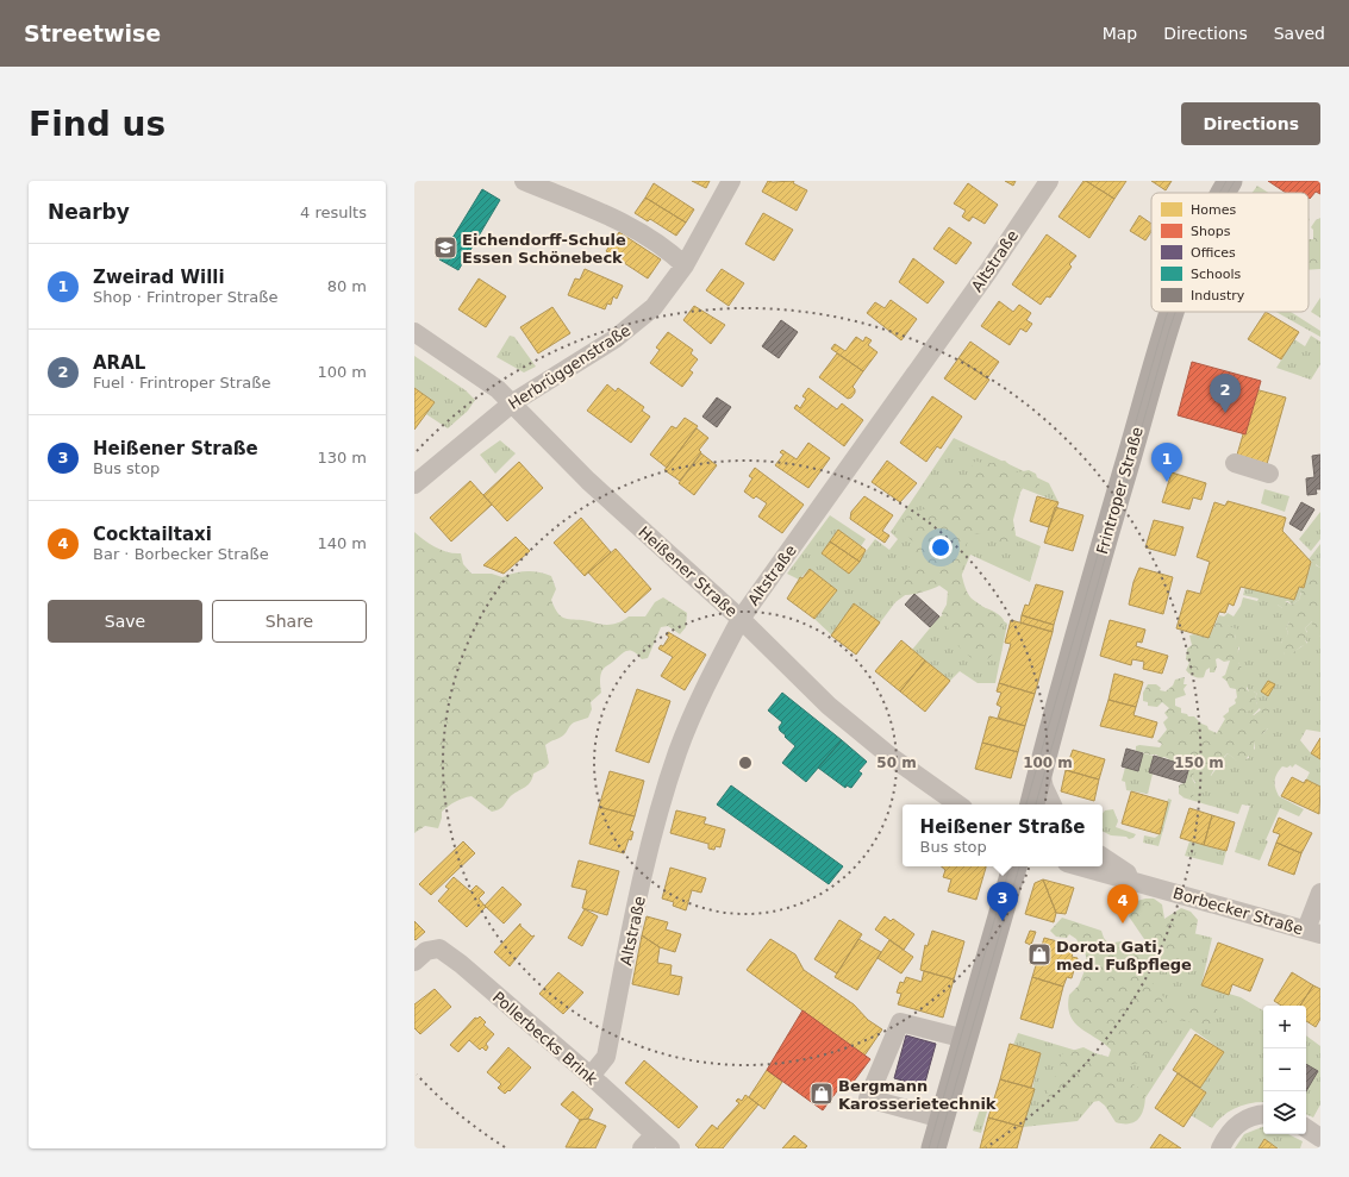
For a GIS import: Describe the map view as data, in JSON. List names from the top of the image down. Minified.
{"streets":{"main road":["Frintroper Straße"],"street":["Altstraße","Herbrüggenstraße","Heißener Straße","Borbecker Straße","Pollerbecks Brink"]},"crossings":[["Altstraße","Heißener Straße"],["Altstraße","Pollerbecks Brink"],["Herbrüggenstraße","Heißener Straße"]],"places":{"school or university":["Eichendorff-Schule Essen Schönebeck"],"shop":["Dorota Gati, med. Fußpflege","Bergmann Karosserietechnik"]},"legend":["Homes","Shops","Offices","Schools","Industry"],"page":{"header":"Streetwise","nav":["Map","Directions","Saved"],"buttons":["Directions",["Save","Share"]],"title":"Find us","heading":["Nearby","4 results"],"list":[{"mark":"1","name":"Zweirad Willi","note":"Shop · Frintroper Straße","value":"80 m"},{"mark":"2","name":"ARAL","note":"Fuel · Frintroper Straße","value":"100 m"},{"mark":"3","name":"Heißener Straße","note":"Bus stop","value":"130 m"},{"mark":"4","name":"Cocktailtaxi","note":"Bar · Borbecker Straße","value":"140 m"}],"pins":["2","1","3","4"],"popup":["Heißener Straße","Bus stop"],"map_buttons":["+","−"]},"rings":["50 m","100 m","150 m"]}
